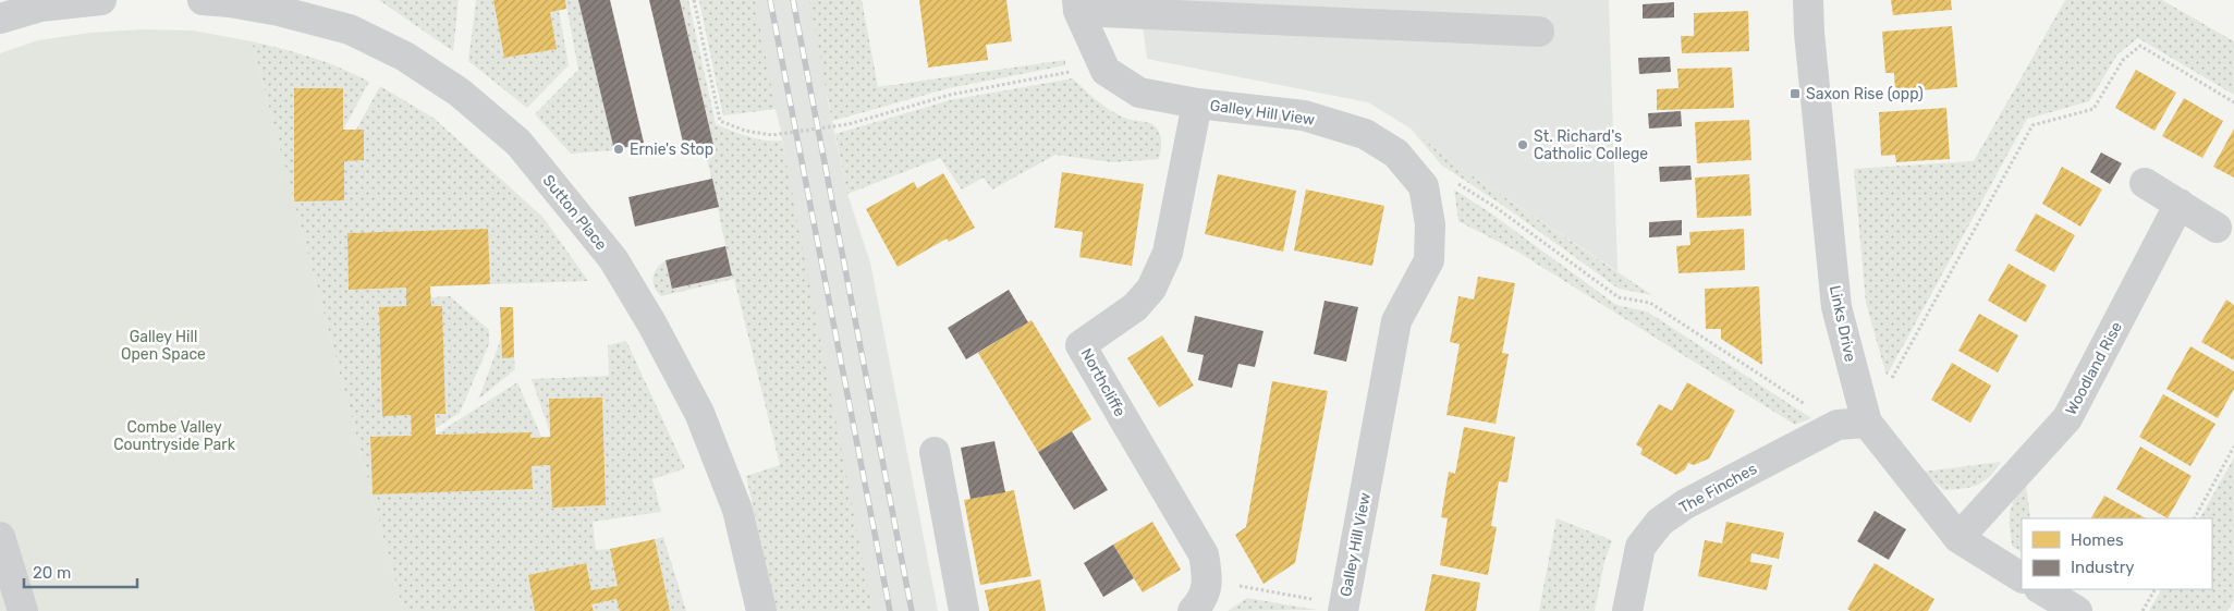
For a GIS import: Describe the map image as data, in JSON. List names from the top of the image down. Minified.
{"streets":{"street":["Galley Hill View","Sutton Place","Links Drive","Woodland Rise","Northcliffe","The Finches"]},"crossings":[["Galley Hill View","Northcliffe"],["Links Drive","Woodland Rise"],["Links Drive","The Finches"]],"parks":["Galley Hill Open Space","Combe Valley Countryside Park"],"places":{"transit":["Saxon Rise (opp)"],"other":["St. Richard's Catholic College","Ernie's Stop"]},"legend":["Homes","Industry"],"scale_bar":"20 m"}
